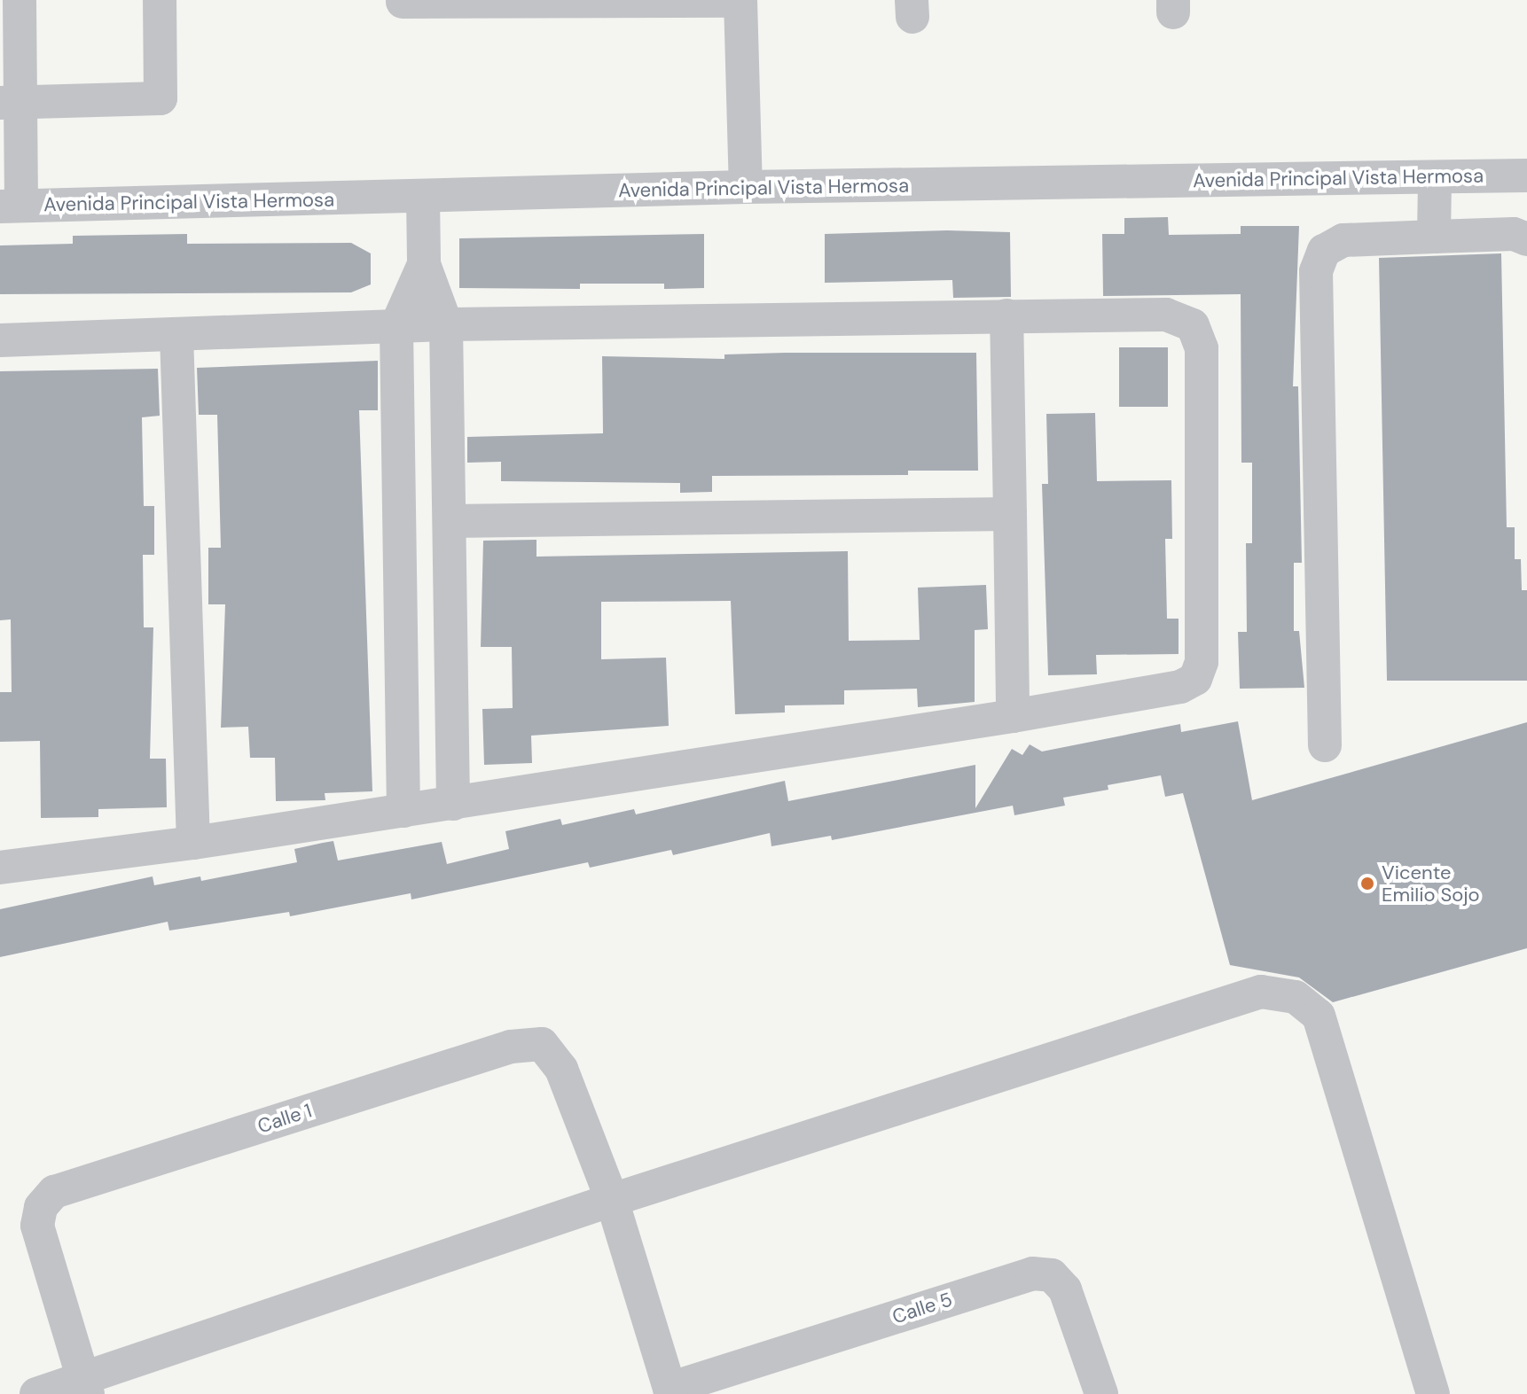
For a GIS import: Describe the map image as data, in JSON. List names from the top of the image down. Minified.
{"streets":{"street":["Avenida Principal Vista Hermosa","Calle 1","Calle 5"]},"places":["Vicente Emilio Sojo"]}
